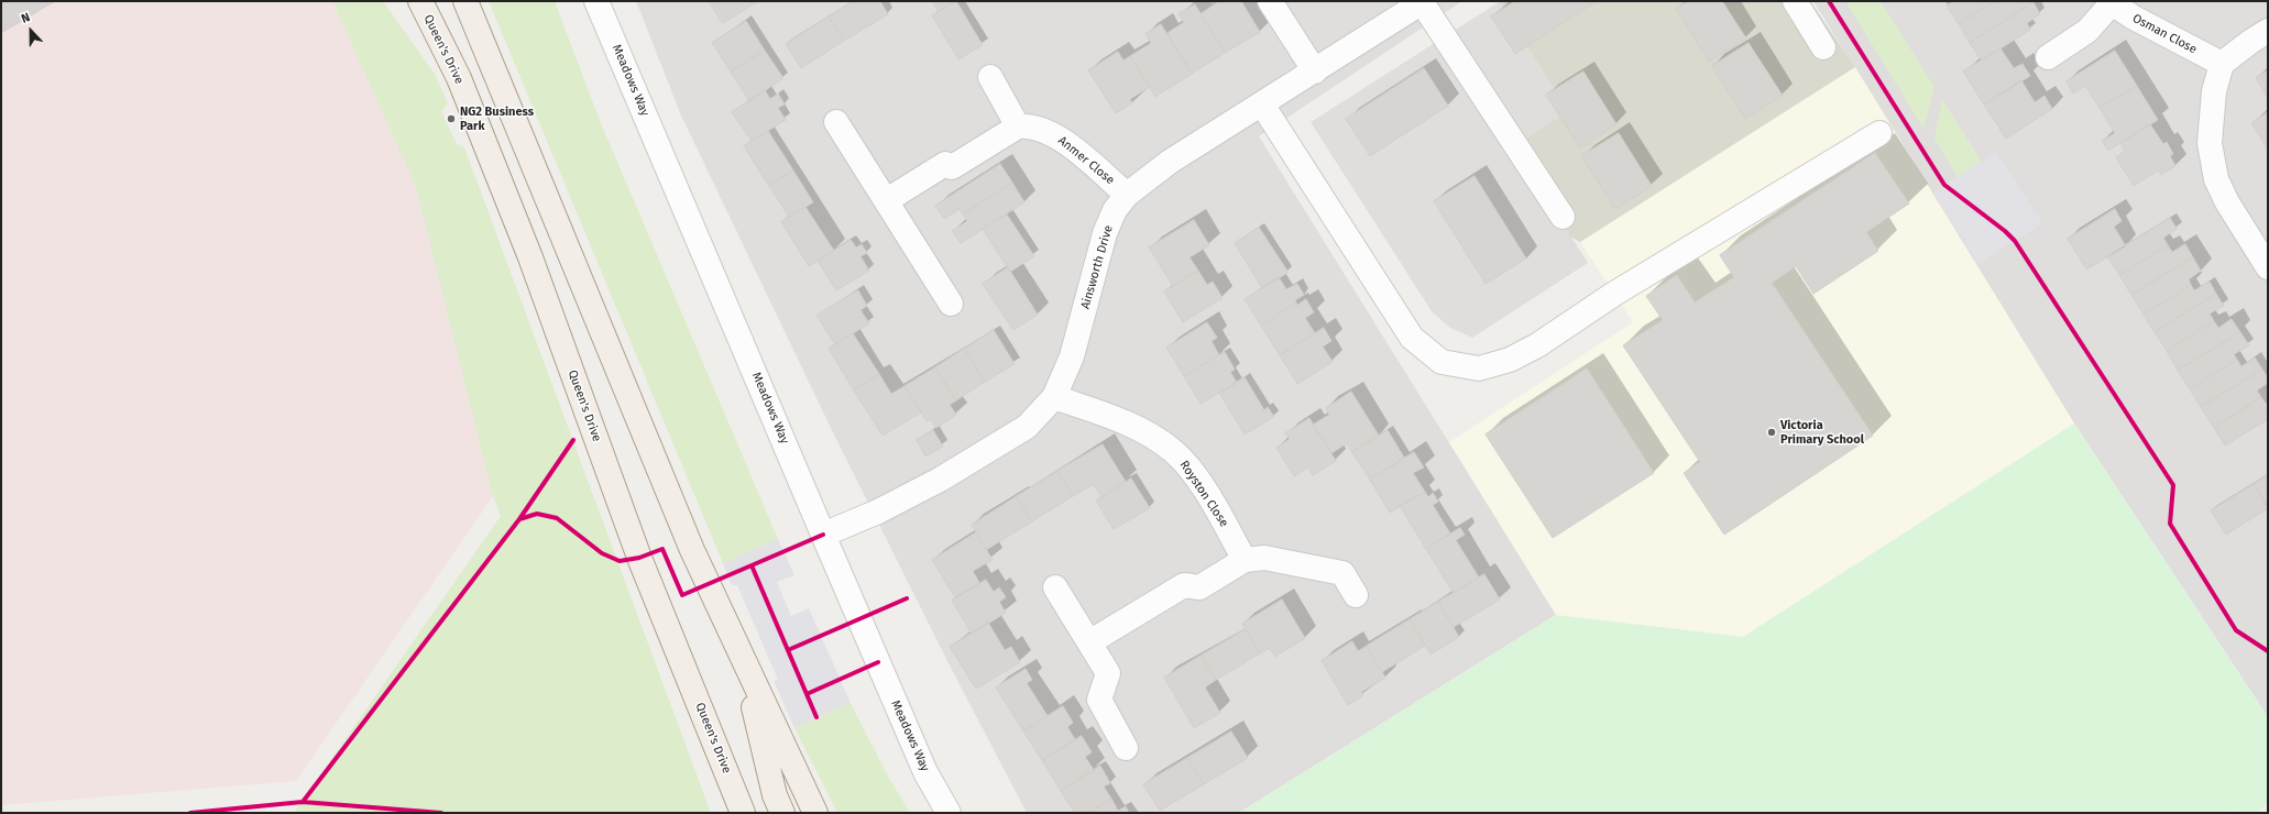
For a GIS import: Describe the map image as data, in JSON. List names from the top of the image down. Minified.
{"streets":{"main road":["Queen's Drive"],"street":["Osman Close","Meadows Way","Anmer Close","Ainsworth Drive","Royston Close"]},"crossings":[["Meadows Way","Ainsworth Drive"],["Anmer Close","Ainsworth Drive"],["Ainsworth Drive","Royston Close"]],"places":["NG2 Business Park","Victoria Primary School"],"north":"top"}
